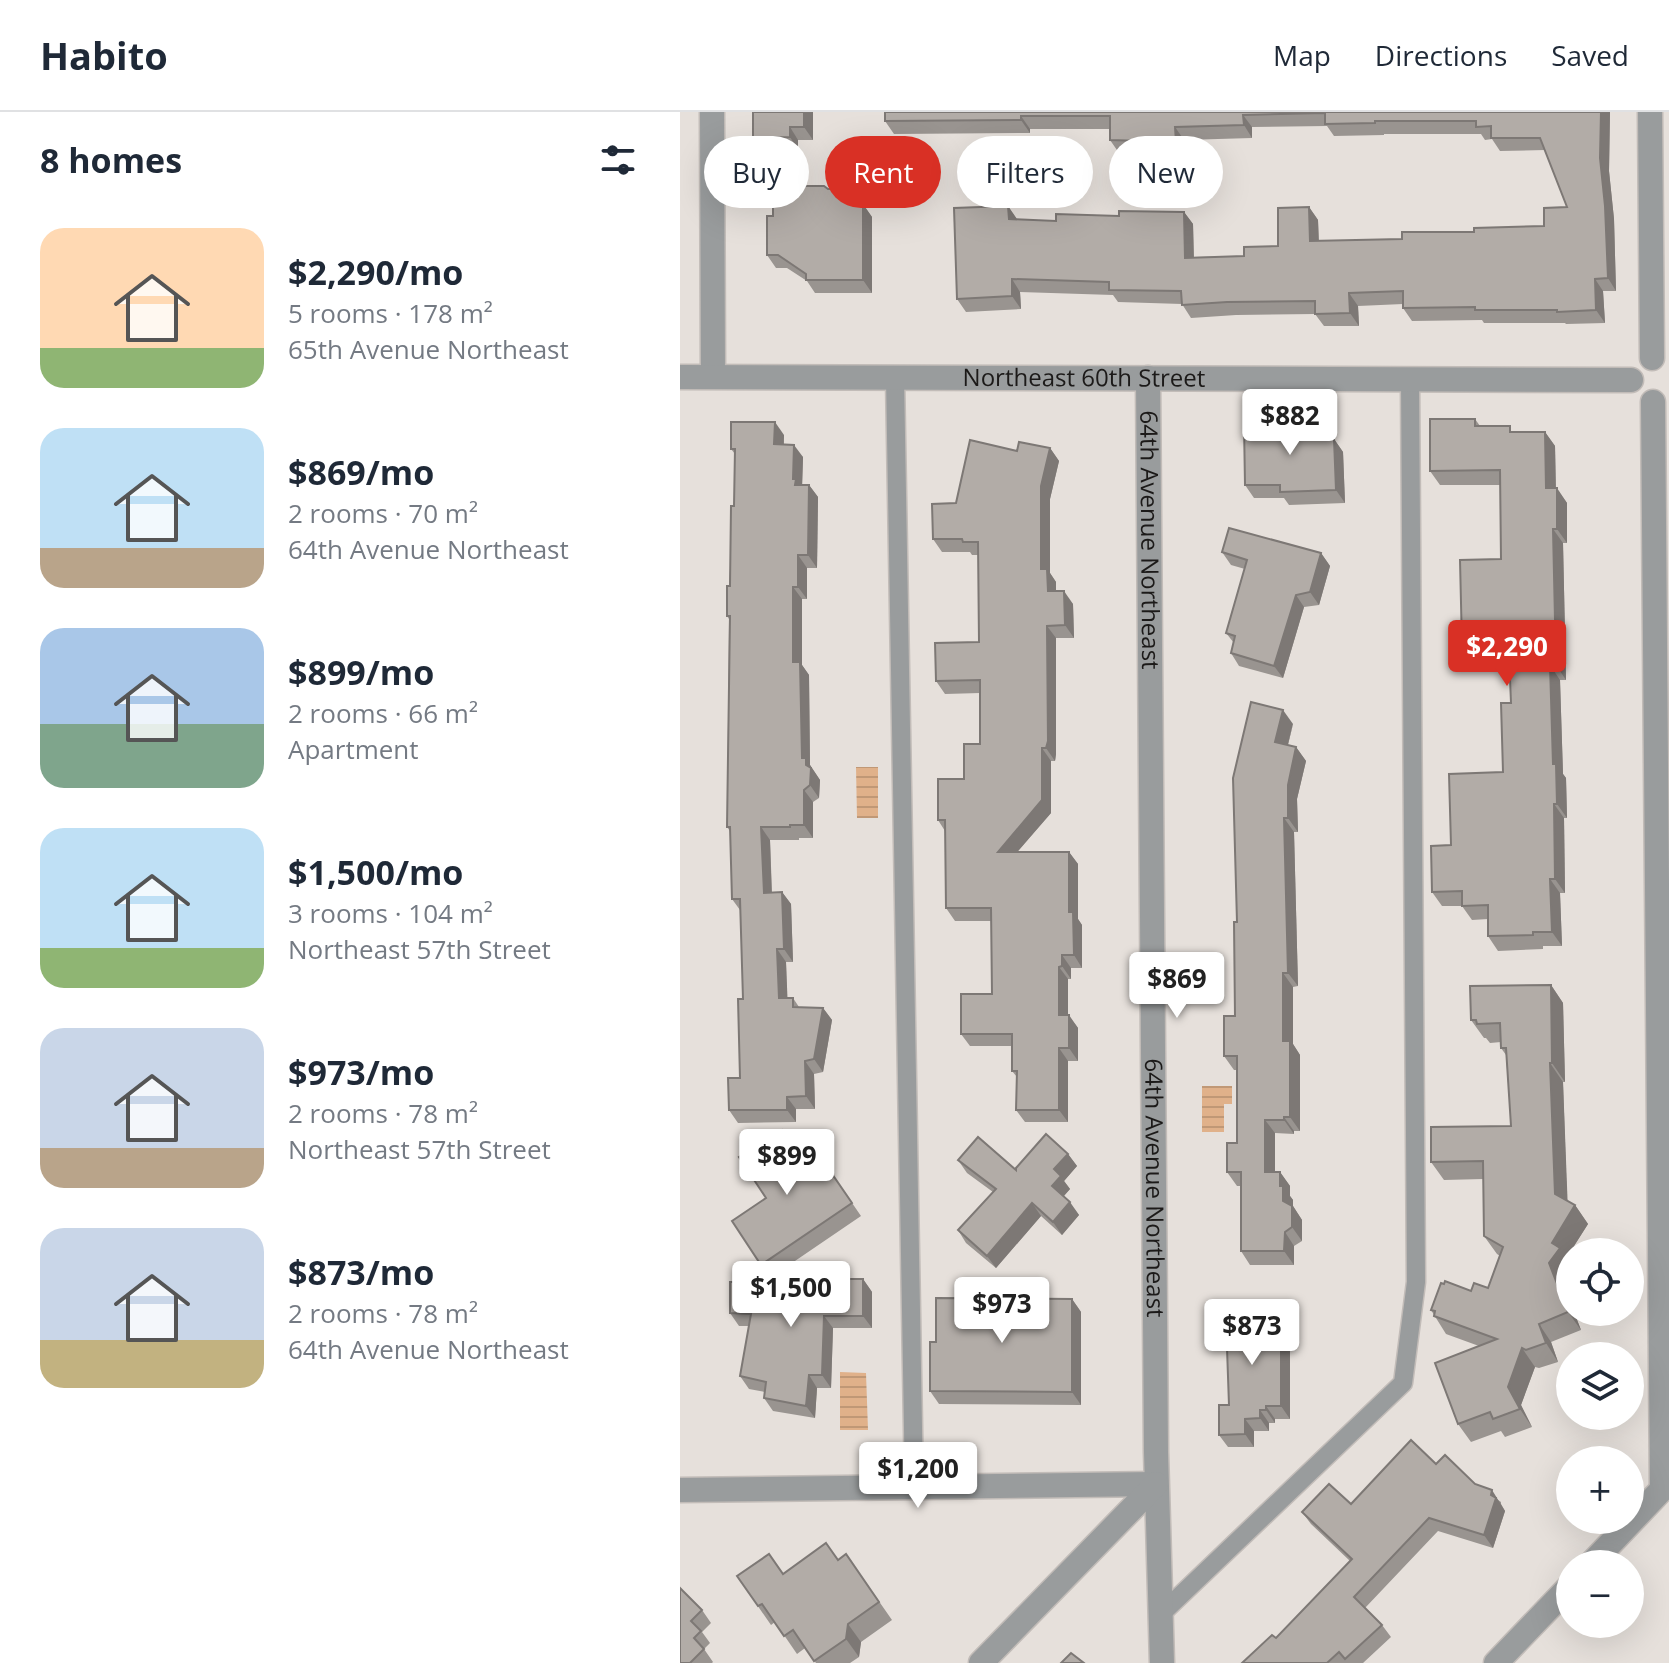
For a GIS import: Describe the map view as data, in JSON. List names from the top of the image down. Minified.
{"streets":{"street":["Northeast 60th Street","64th Avenue Northeast"]},"crossings":[["Northeast 60th Street","64th Avenue Northeast"]],"page":{"header":"Habito","nav":["Map","Directions","Saved"],"heading":"8 homes","chip":["Buy","Rent","Filters","New"],"list":[{"name":"$2,290/mo","note":"5 rooms · 178 m² · 65th Avenue Northeast"},{"name":"$869/mo","note":"2 rooms · 70 m² · 64th Avenue Northeast"},{"name":"$899/mo","note":"2 rooms · 66 m² · Apartment"},{"name":"$1,500/mo","note":"3 rooms · 104 m² · Northeast 57th Street"},{"name":"$973/mo","note":"2 rooms · 78 m² · Northeast 57th Street"},{"name":"$873/mo","note":"2 rooms · 78 m² · 64th Avenue Northeast"}],"price":["$882","$2,290","$869","$899","$1,500","$973","$873","$1,200"],"map_buttons":["+","−"]}}
